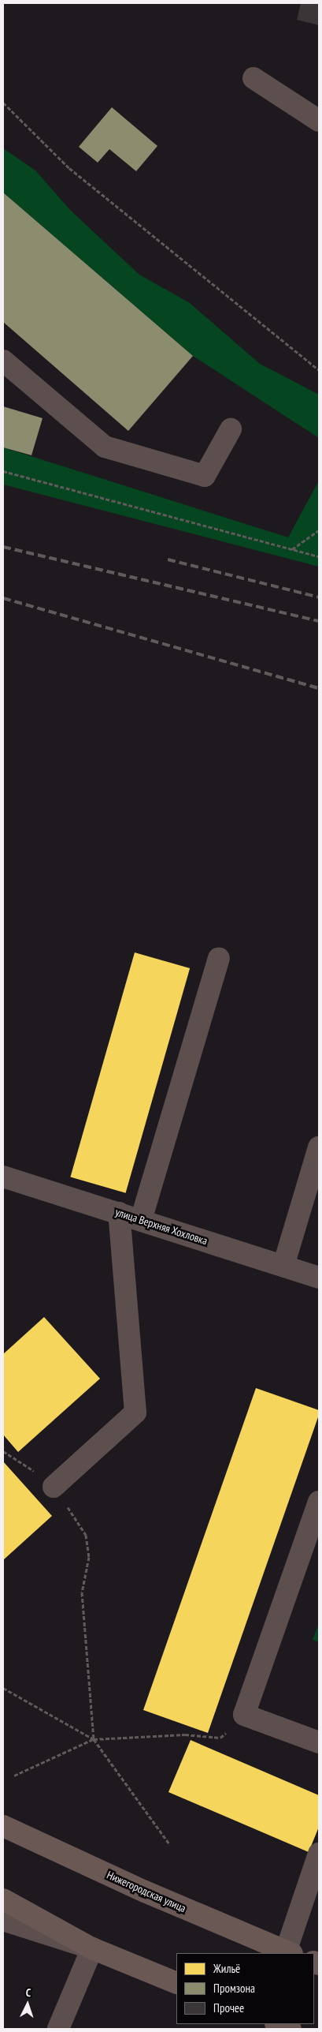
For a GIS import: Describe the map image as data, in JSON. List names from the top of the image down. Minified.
{"streets":{"main road":["Нижегородская улица"],"street":["улица Верхняя Хохловка"]},"legend":["Жильё","Промзона","Прочее"],"north":"top"}
